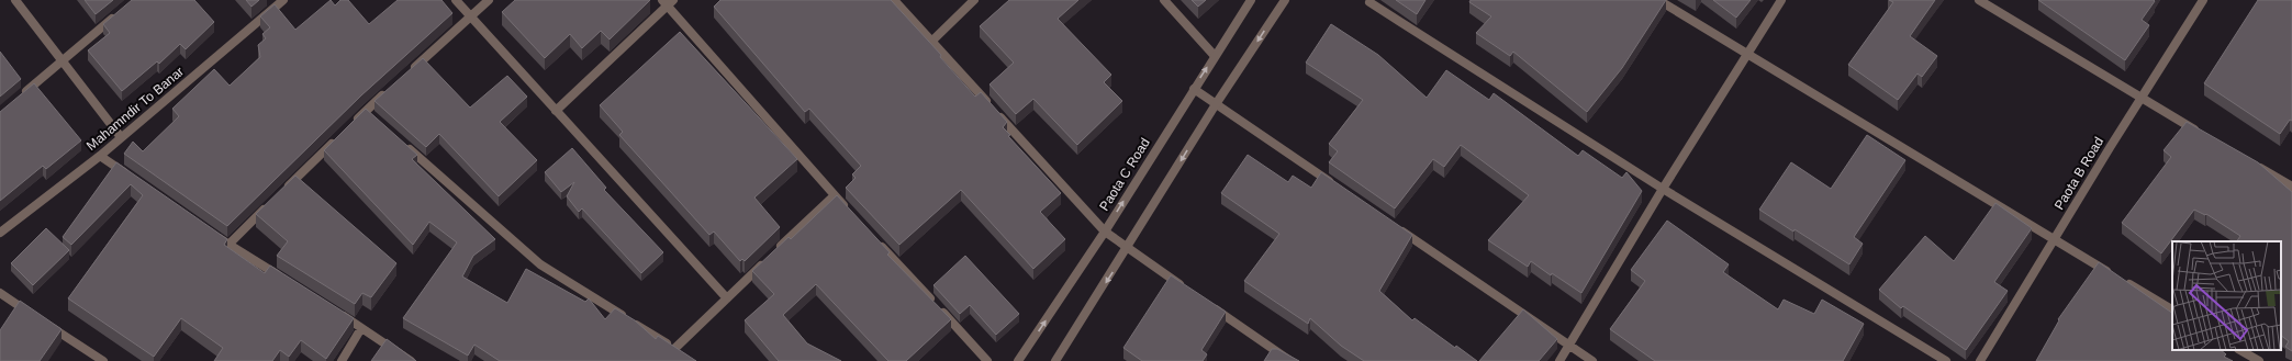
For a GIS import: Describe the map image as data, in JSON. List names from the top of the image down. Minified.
{"streets":{"street":["Mahamndir To Banar","Paota B Road","Paota C Road"]}}
